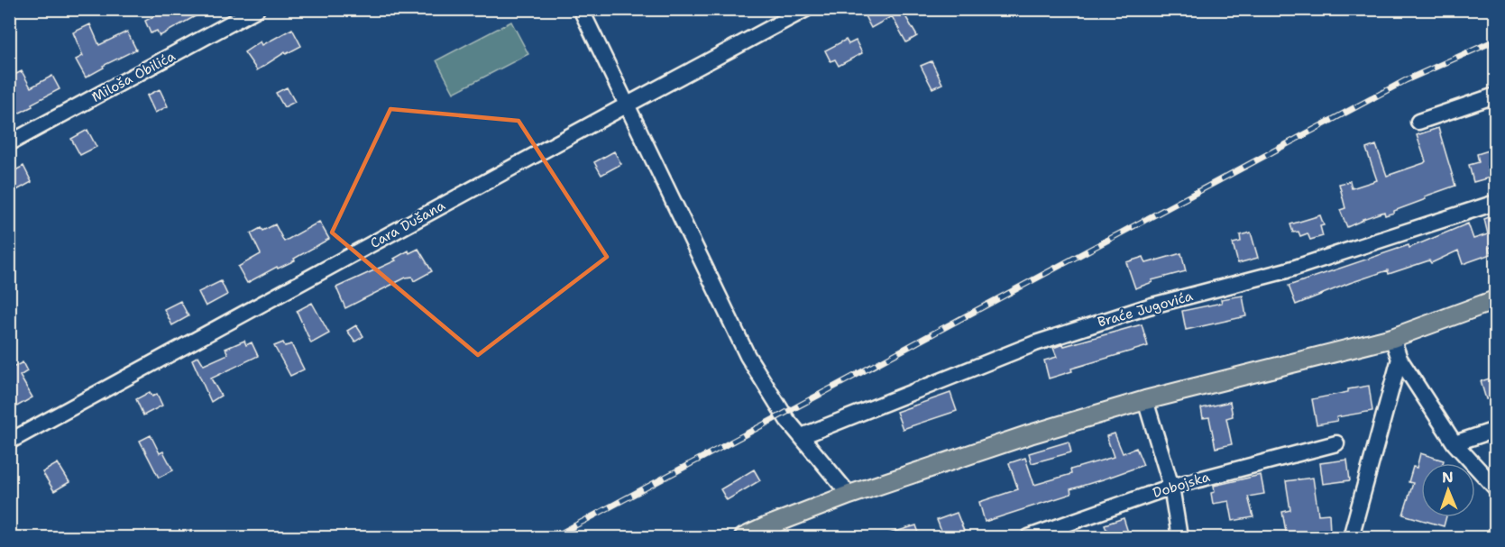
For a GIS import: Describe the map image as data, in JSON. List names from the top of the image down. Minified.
{"streets":{"street":["Miloša Obilića","Cara Dušana","Braće Jugovića","Dobojska"]},"north":"top"}
